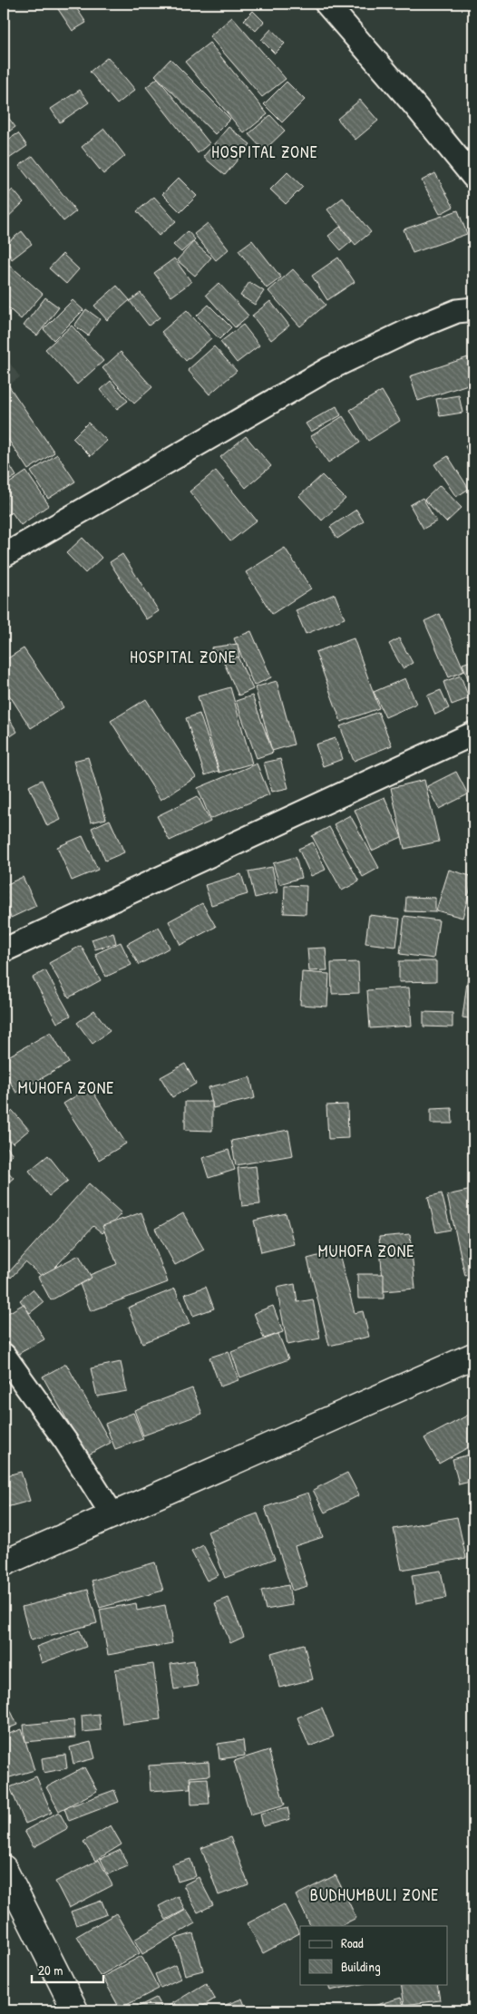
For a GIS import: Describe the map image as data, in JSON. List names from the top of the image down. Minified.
{"districts":["HOSPITAL ZONE","HOSPITAL ZONE","MUHOFA ZONE","MUHOFA ZONE","BUDHUMBULI ZONE"],"legend":["Road","Building"],"scale_bar":"20 m"}
